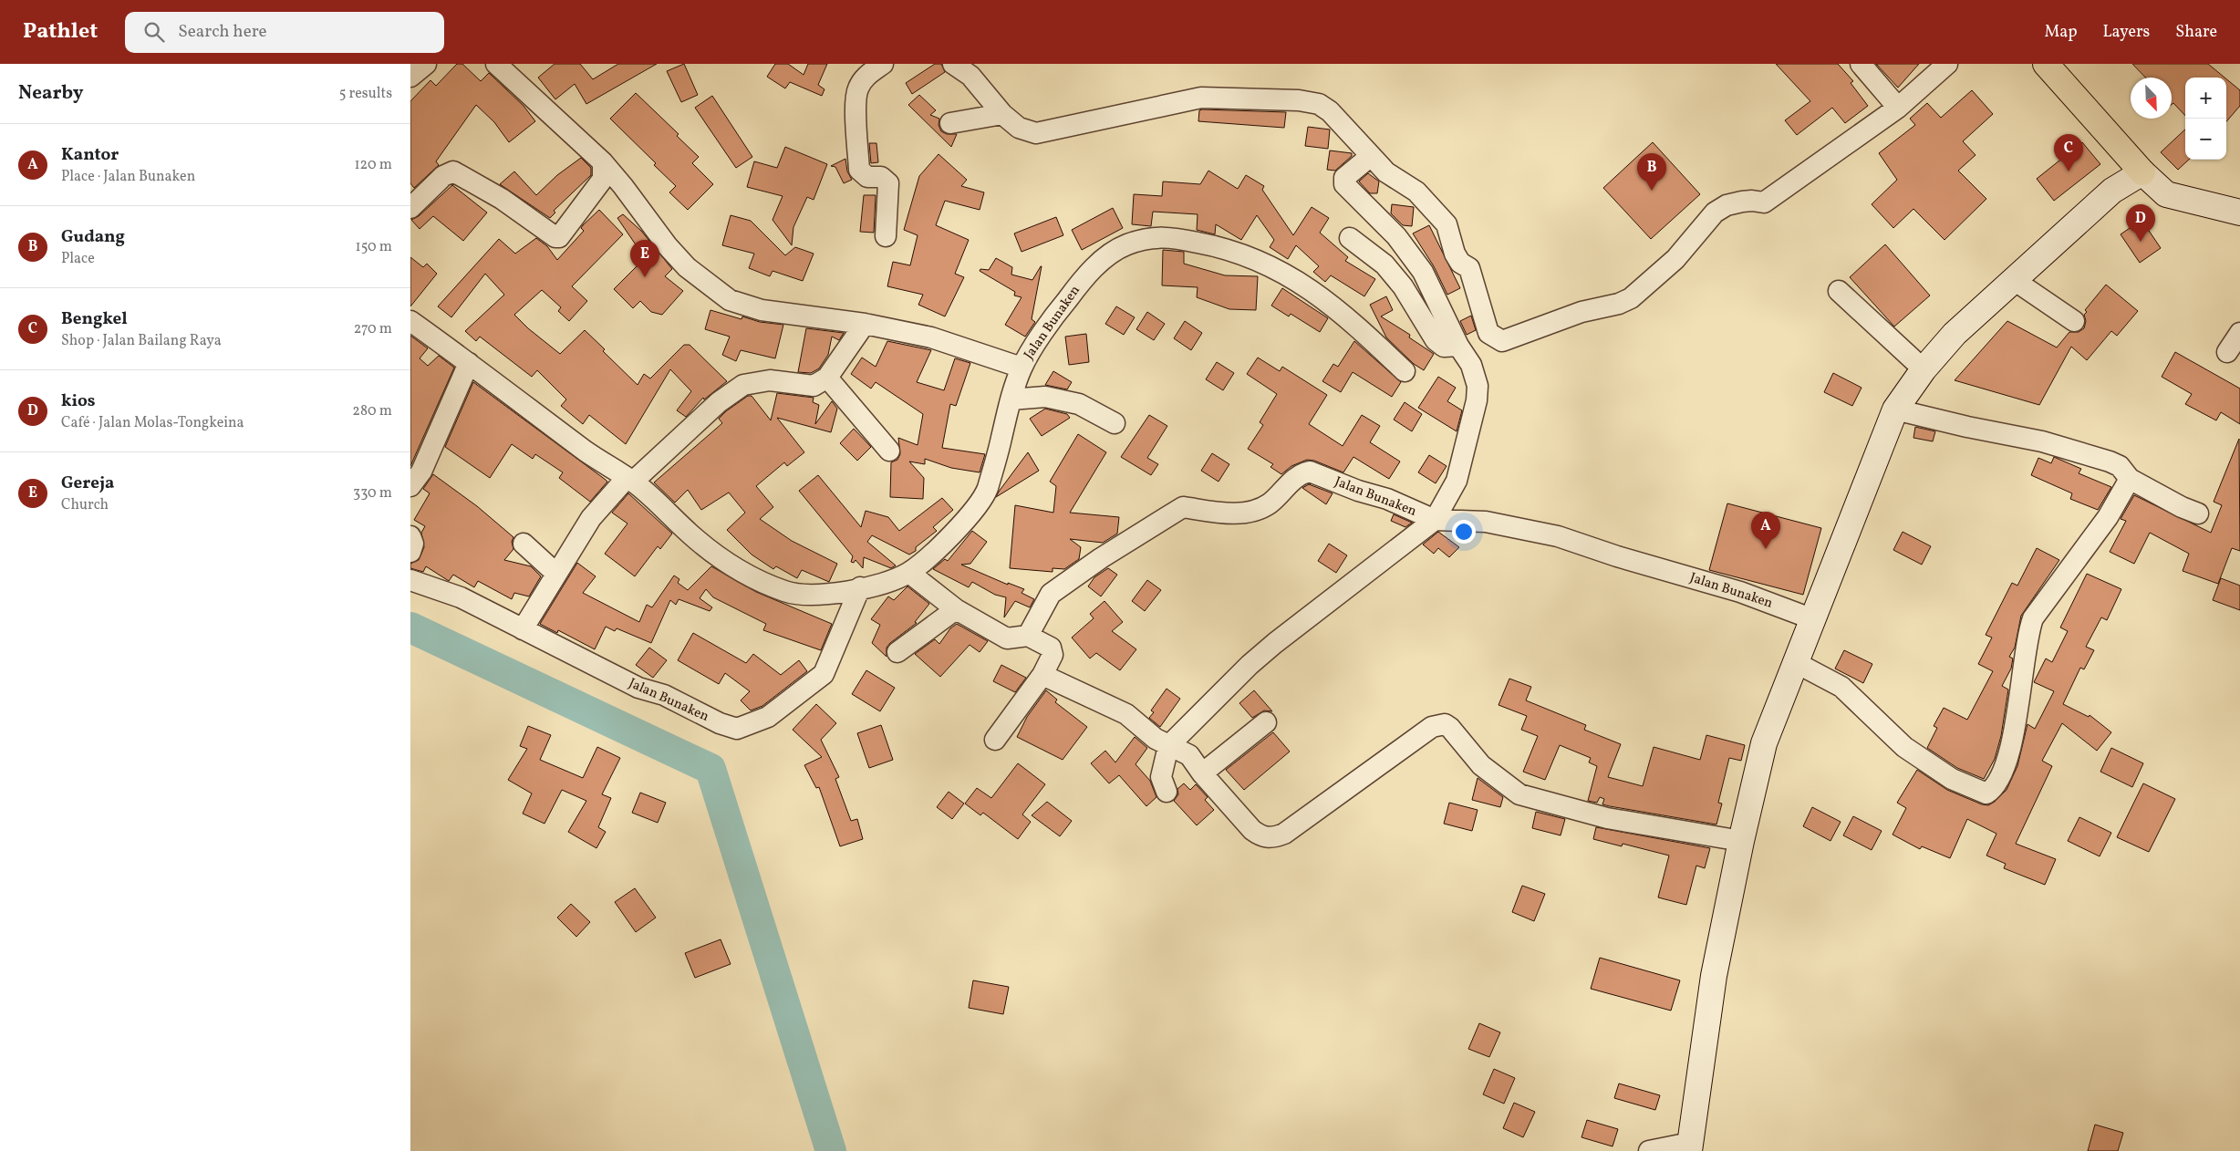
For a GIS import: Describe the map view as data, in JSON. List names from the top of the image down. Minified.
{"streets":{"street":["Jalan Bunaken"]},"north":"bottom right","page":{"header":"Pathlet","search":"Search here","nav":["Map","Layers","Share"],"heading":["Nearby","5 results"],"map_buttons":["+","−"],"list":[{"mark":"A","name":"Kantor","note":"Place · Jalan Bunaken","value":"120 m"},{"mark":"B","name":"Gudang","note":"Place","value":"150 m"},{"mark":"C","name":"Bengkel","note":"Shop · Jalan Bailang Raya","value":"270 m"},{"mark":"D","name":"kios","note":"Café · Jalan Molas-Tongkeina","value":"280 m"},{"mark":"E","name":"Gereja","note":"Church","value":"330 m"}],"pins":["C","B","D","E","A"]}}
